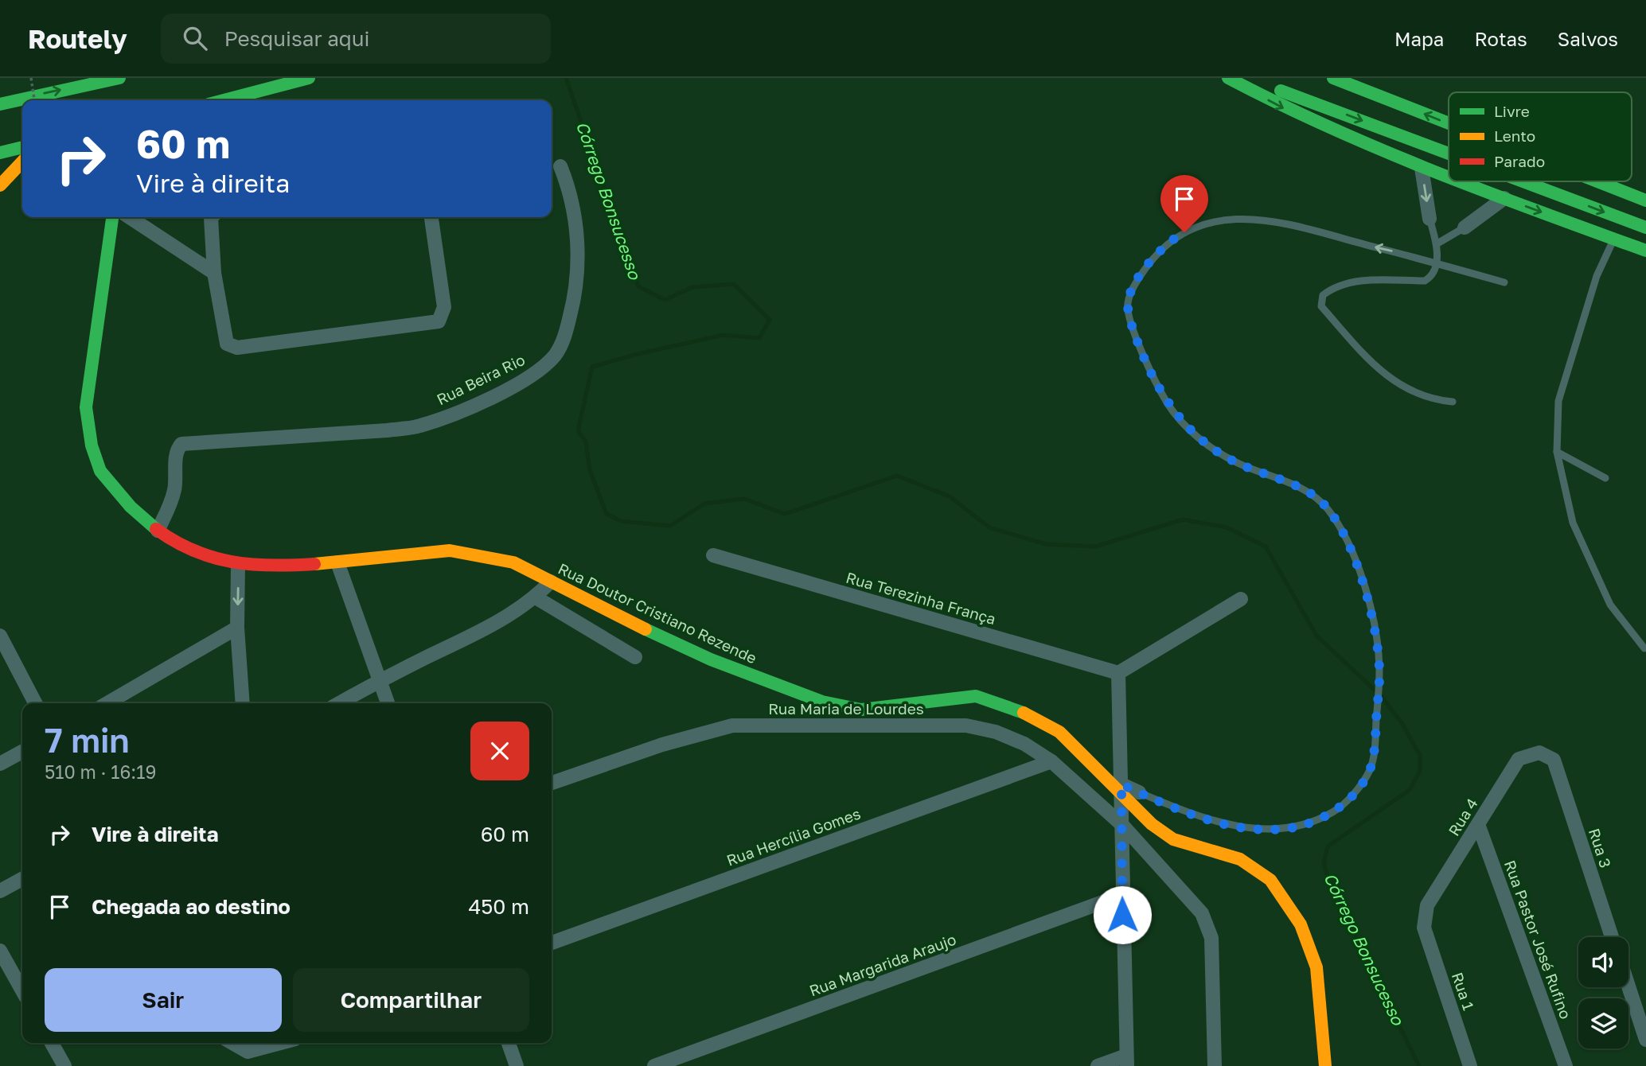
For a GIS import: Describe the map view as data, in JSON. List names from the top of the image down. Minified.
{"streets":{"main road":["Rua Doutor Cristiano Rezende"],"street":["Rua Beira Rio","Rua Terezinha França","Rua Maria de Lourdes","Rua 4","Rua Hercília Gomes","Rua 3","Rua Pastor José Rufino","Rua Margarida Araujo","Rua 1"]},"crossings":[["Rua Beira Rio","Rua Doutor Cristiano Rezende"],["Rua Maria de Lourdes","Rua Hercília Gomes"],["Rua 4","Rua 3"],["Rua 4","Rua Pastor José Rufino"],["Rua 4","Rua 1"]],"water":["Córrego Bonsucesso"],"legend":["Livre","Lento","Parado"],"page":{"header":"Routely","search":"Pesquisar aqui","nav":["Mapa","Rotas","Salvos"],"turn":["60 m","Vire à direita"],"heading":["7 min","510 m · 16:19"],"list":[{"name":"Vire à direita","value":"60 m"},{"name":"Chegada ao destino","value":"450 m"}],"buttons":["Sair","Compartilhar"]}}
